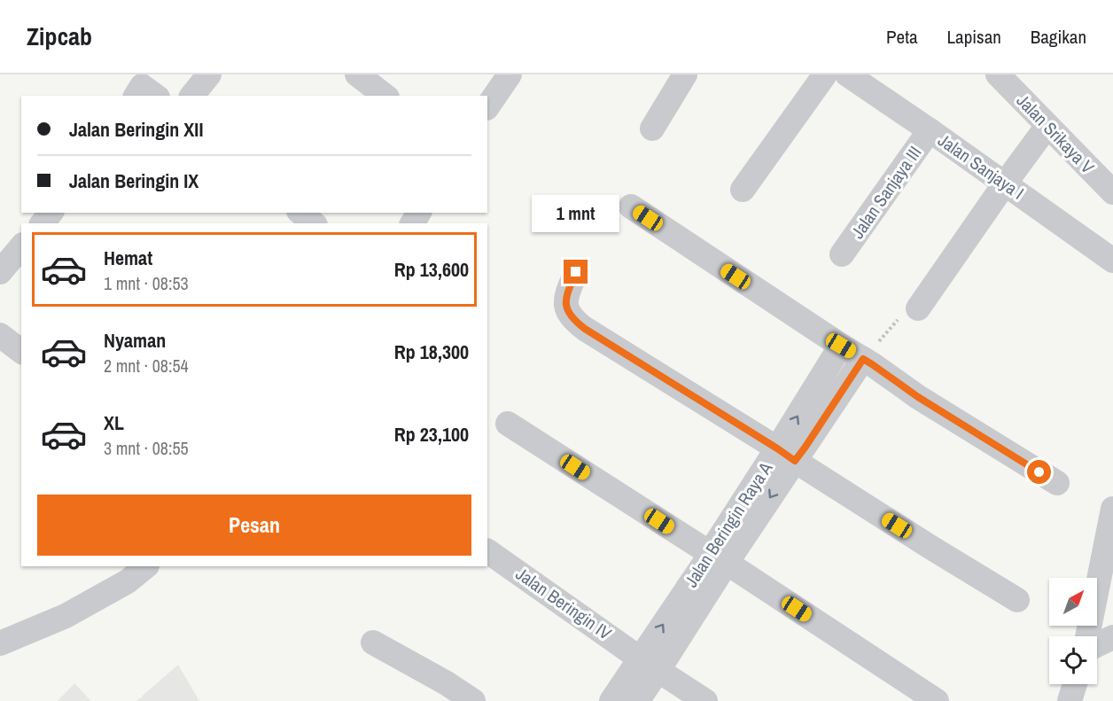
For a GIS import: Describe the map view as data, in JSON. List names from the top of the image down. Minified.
{"streets":{"street":["Jalan Srikaya V","Jalan Sanjaya I","Jalan Sanjaya III","Jalan Beringin Raya A","Jalan Beringin IV"]},"crossings":[["Jalan Sanjaya I","Jalan Sanjaya III"]],"north":"top right","page":{"header":"Zipcab","nav":["Peta","Lapisan","Bagikan"],"banner":["Jalan Beringin XII","Jalan Beringin IX"],"bubble":"1 mnt","list":[{"name":"Hemat","note":"1 mnt · 08:53","value":"Rp 13,600"},{"name":"Nyaman","note":"2 mnt · 08:54","value":"Rp 18,300"},{"name":"XL","note":"3 mnt · 08:55","value":"Rp 23,100"}],"buttons":"Pesan"}}
